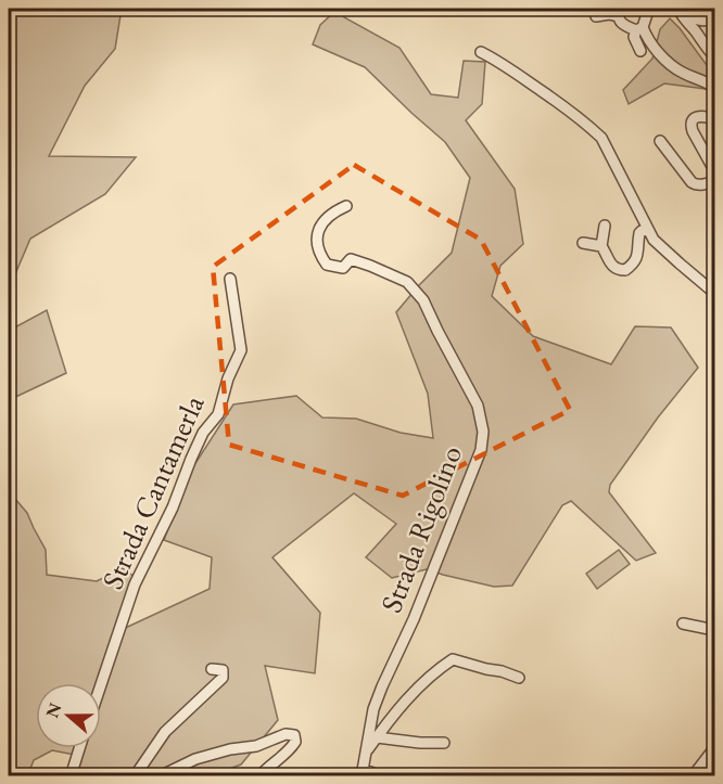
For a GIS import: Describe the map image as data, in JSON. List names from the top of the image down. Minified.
{"streets":{"street":["Strada Cantamerla","Strada Rigolino"]},"north":"left"}
